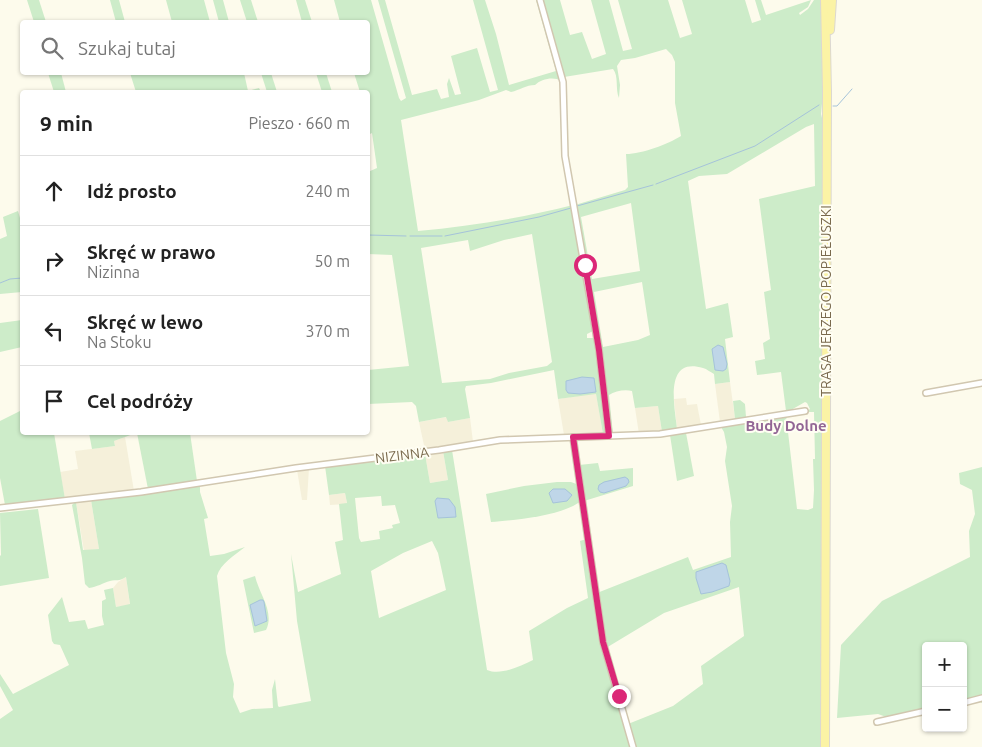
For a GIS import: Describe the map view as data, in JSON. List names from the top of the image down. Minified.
{"streets":{"main road":["TRASA JERZEGO POPIEŁUSZKI"],"street":["NIZINNA"]},"districts":["Budy Dolne"],"page":{"search":"Szukaj tutaj","heading":["9 min","Pieszo · 660 m"],"list":[["Idź prosto","240 m"],["Skręć w prawo","Nizinna","50 m"],["Skręć w lewo","Na Stoku","370 m"],"Cel podróży"],"map_buttons":["+","−"]}}
